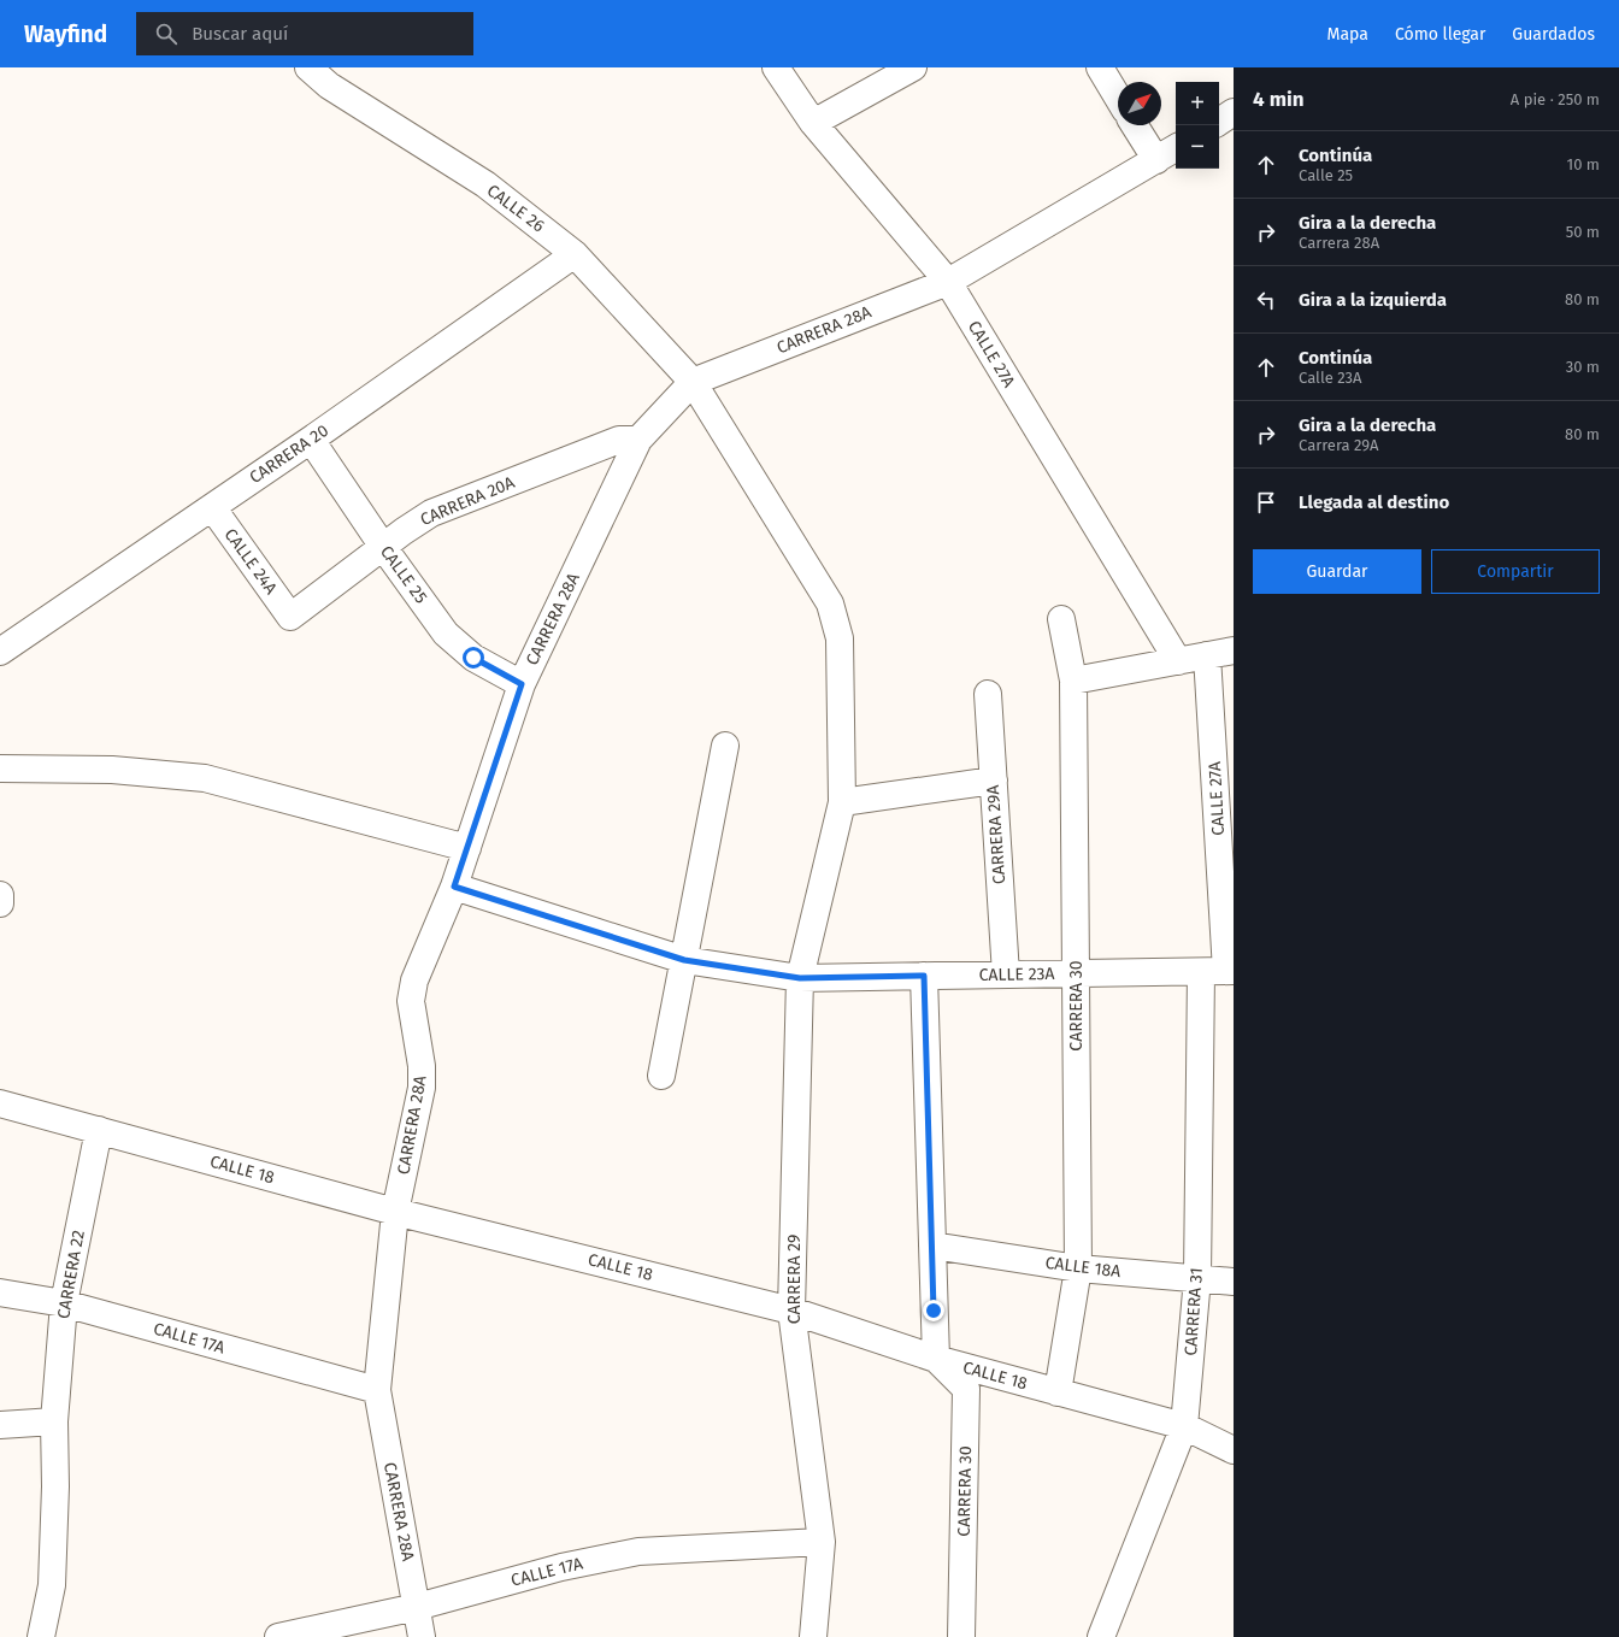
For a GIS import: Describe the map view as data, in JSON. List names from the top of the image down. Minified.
{"streets":{"street":["CALLE 26","CARRERA 28A","CALLE 27A","CARRERA 20","CARRERA 20A","CALLE 24A","CALLE 25","CARRERA 29A","CALLE 23A","CARRERA 30","CALLE 18","CALLE 18A","CARRERA 22","CARRERA 29","CARRERA 31","CALLE 17A"]},"crossings":[["CALLE 26","CARRERA 28A"],["CALLE 26","CARRERA 20"],["CALLE 26","CARRERA 29"],["CARRERA 28A","CALLE 27A"],["CARRERA 28A","CARRERA 20A"],["CARRERA 28A","CALLE 25"],["CARRERA 28A","CALLE 23A"],["CARRERA 28A","CALLE 18"],["CARRERA 28A","CALLE 17A"],["CALLE 27A","CALLE 23A"],["CALLE 27A","CARRERA 31"],["CARRERA 20","CALLE 24A"],["CARRERA 20","CALLE 25"],["CARRERA 20A","CALLE 24A"],["CARRERA 20A","CALLE 25"],["CARRERA 29A","CALLE 23A"],["CALLE 23A","CARRERA 30"],["CALLE 23A","CARRERA 29"],["CALLE 23A","CARRERA 31"],["CARRERA 30","CALLE 18"],["CARRERA 30","CALLE 18A"],["CALLE 18","CARRERA 22"],["CALLE 18","CARRERA 29"],["CALLE 18","CARRERA 31"],["CALLE 18A","CARRERA 31"],["CARRERA 22","CALLE 17A"],["CARRERA 29","CALLE 17A"]],"north":"top right","page":{"header":"Wayfind","search":"Buscar aquí","nav":["Mapa","Cómo llegar","Guardados"],"heading":["4 min","A pie · 250 m"],"map_buttons":["+","−"],"list":[["Continúa","Calle 25","10 m"],["Gira a la derecha","Carrera 28A","50 m"],["Gira a la izquierda","80 m"],["Continúa","Calle 23A","30 m"],["Gira a la derecha","Carrera 29A","80 m"],"Llegada al destino"],"buttons":["Guardar","Compartir"]}}
